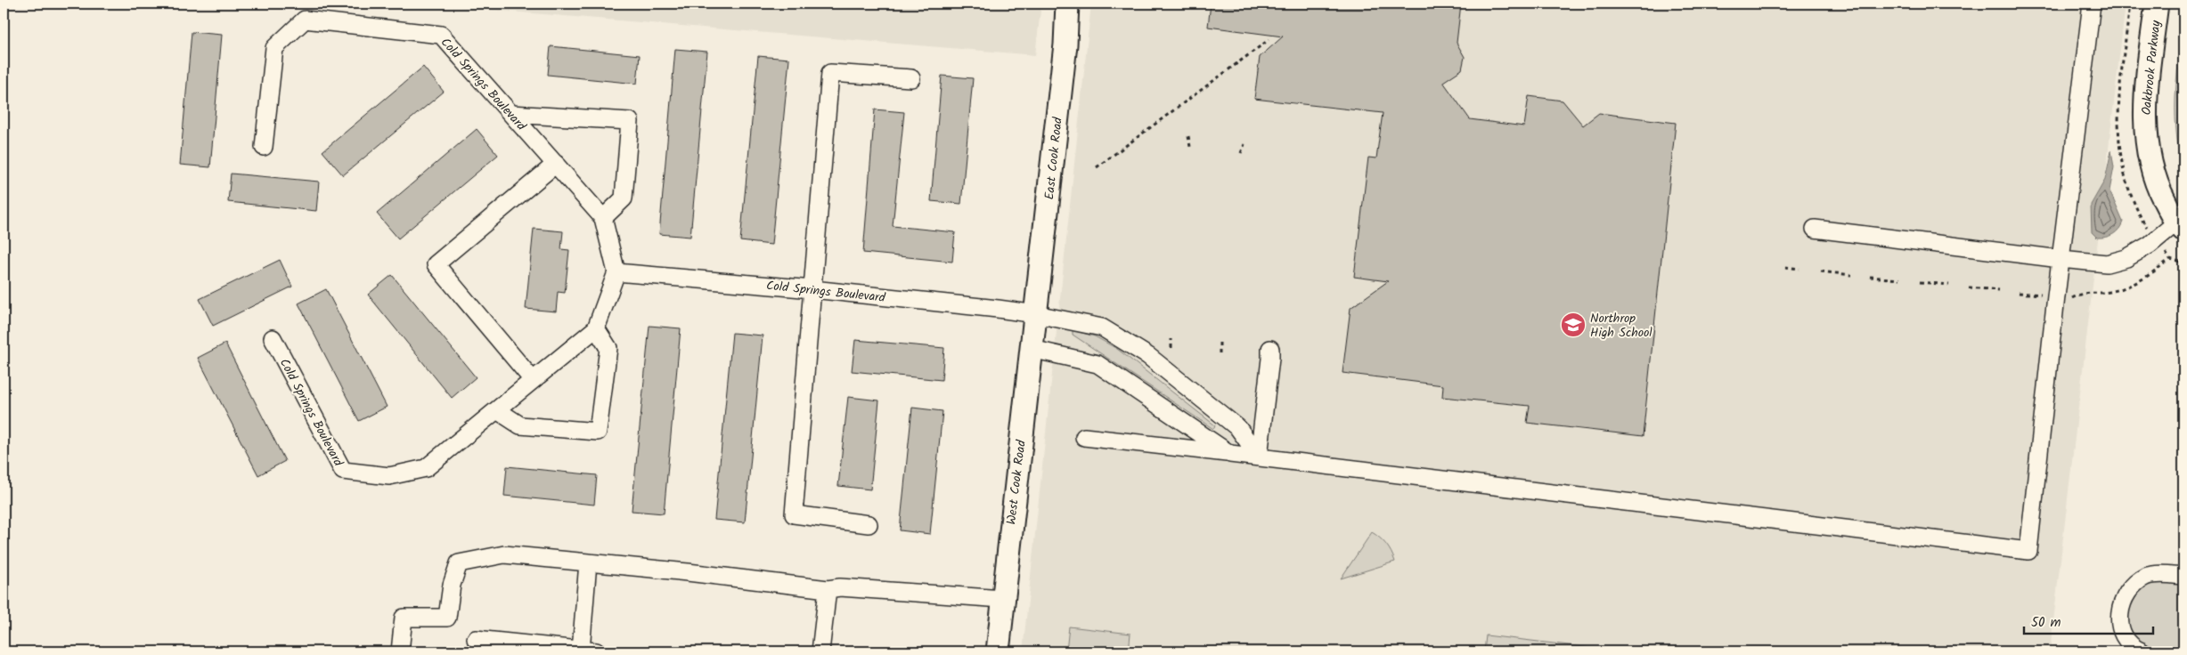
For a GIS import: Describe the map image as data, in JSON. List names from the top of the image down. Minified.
{"streets":{"main road":["Oakbrook Parkway","East Cook Road","West Cook Road"],"street":["Cold Springs Boulevard"]},"crossings":[["Cold Springs Boulevard","East Cook Road"],["Cold Springs Boulevard","West Cook Road"],["East Cook Road","West Cook Road"]],"places":{"school or university":["Northrop High School"]},"scale_bar":"50 m"}
